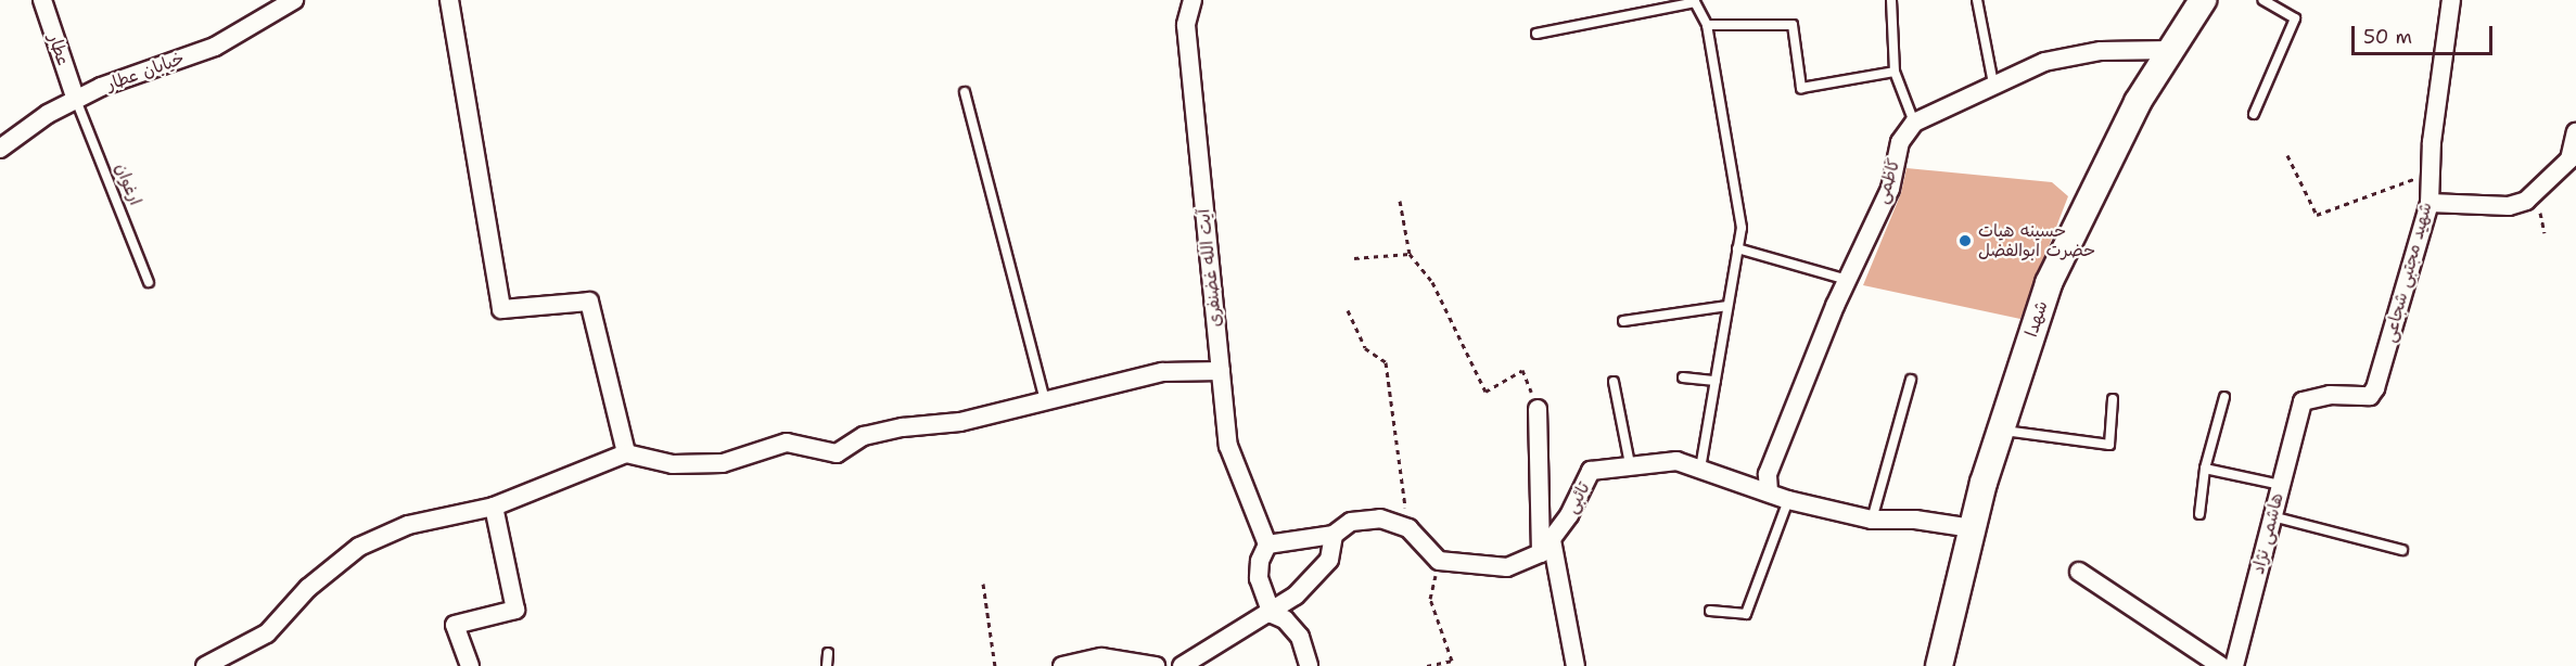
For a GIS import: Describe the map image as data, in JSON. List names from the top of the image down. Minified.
{"streets":{"main road":["شهدا"],"street":["عطار","خیابان عطار","کاظمی","آیت الله غضنفری","شهید مجتبی شجاعی","تائبی","هاشمی نژاد"],"lane":["ارغوان"]},"crossings":[["عطار","خیابان عطار"],["عطار","ارغوان"],["خیابان عطار","ارغوان"],["کاظمی","تائبی"],["شهید مجتبی شجاعی","هاشمی نژاد"],["شهدا","تائبی"]],"places":["حسینه هیات حضرت ابوالفضل"],"scale_bar":"50 m"}
